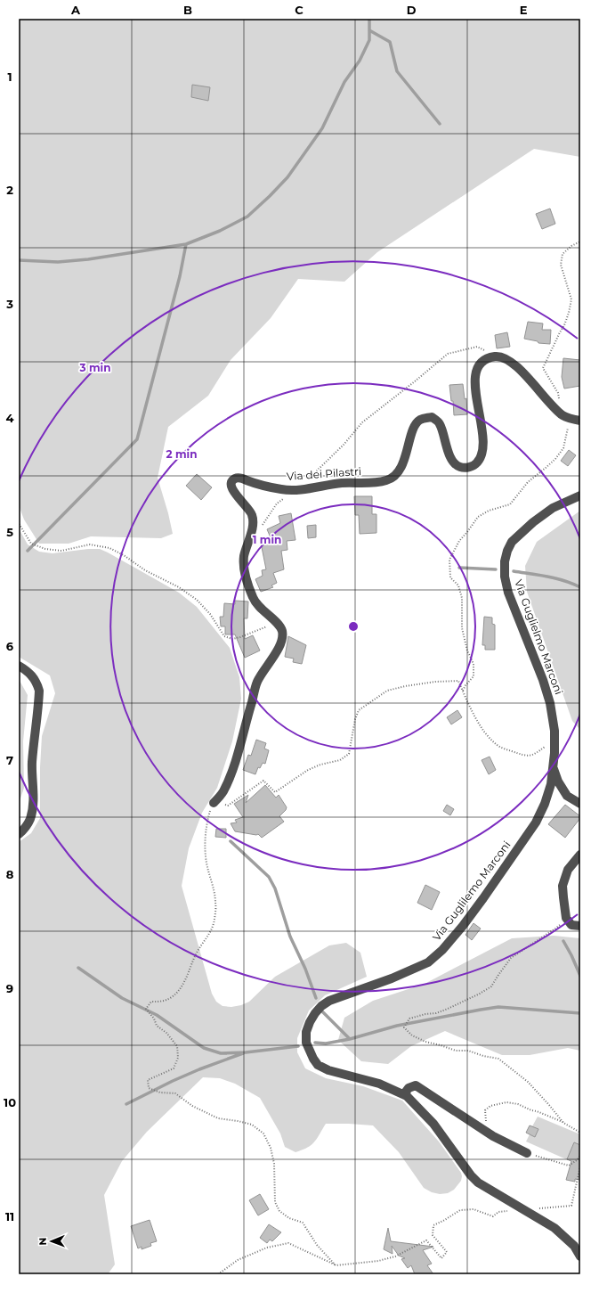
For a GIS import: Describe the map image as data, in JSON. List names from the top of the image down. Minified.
{"streets":{"street":["Via dei Pilastri","Via Guglielmo Marconi","Via Guglilemo Marconi"]},"crossings":[["Via Guglielmo Marconi","Via Guglilemo Marconi"]],"north":"left","grid":{"columns":["A","B","C","D","E"],"rows":["1","2","3","4","5","6","7","8","9","10","11"]},"rings":["3 min","2 min","1 min"]}
